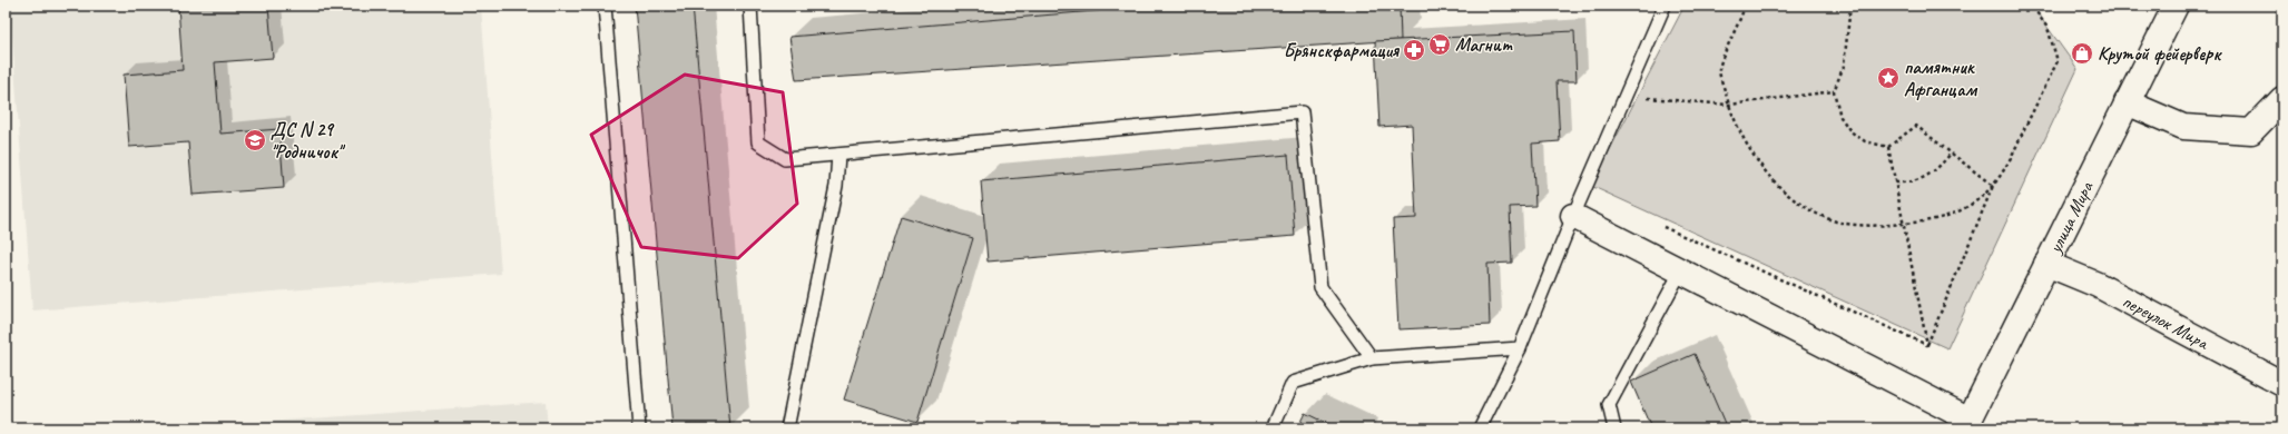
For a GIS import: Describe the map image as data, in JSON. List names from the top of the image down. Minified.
{"streets":{"street":["улица Мира","переулок Мира"]},"crossings":[["улица Мира","переулок Мира"]],"places":{"supermarket":["Магнит"],"pharmacy":["Брянскфармация"],"shop":["Крутой фейерверк"],"place":["памятник Афганцам"],"school or university":["ДС N 29 \"Родничок\""]}}
